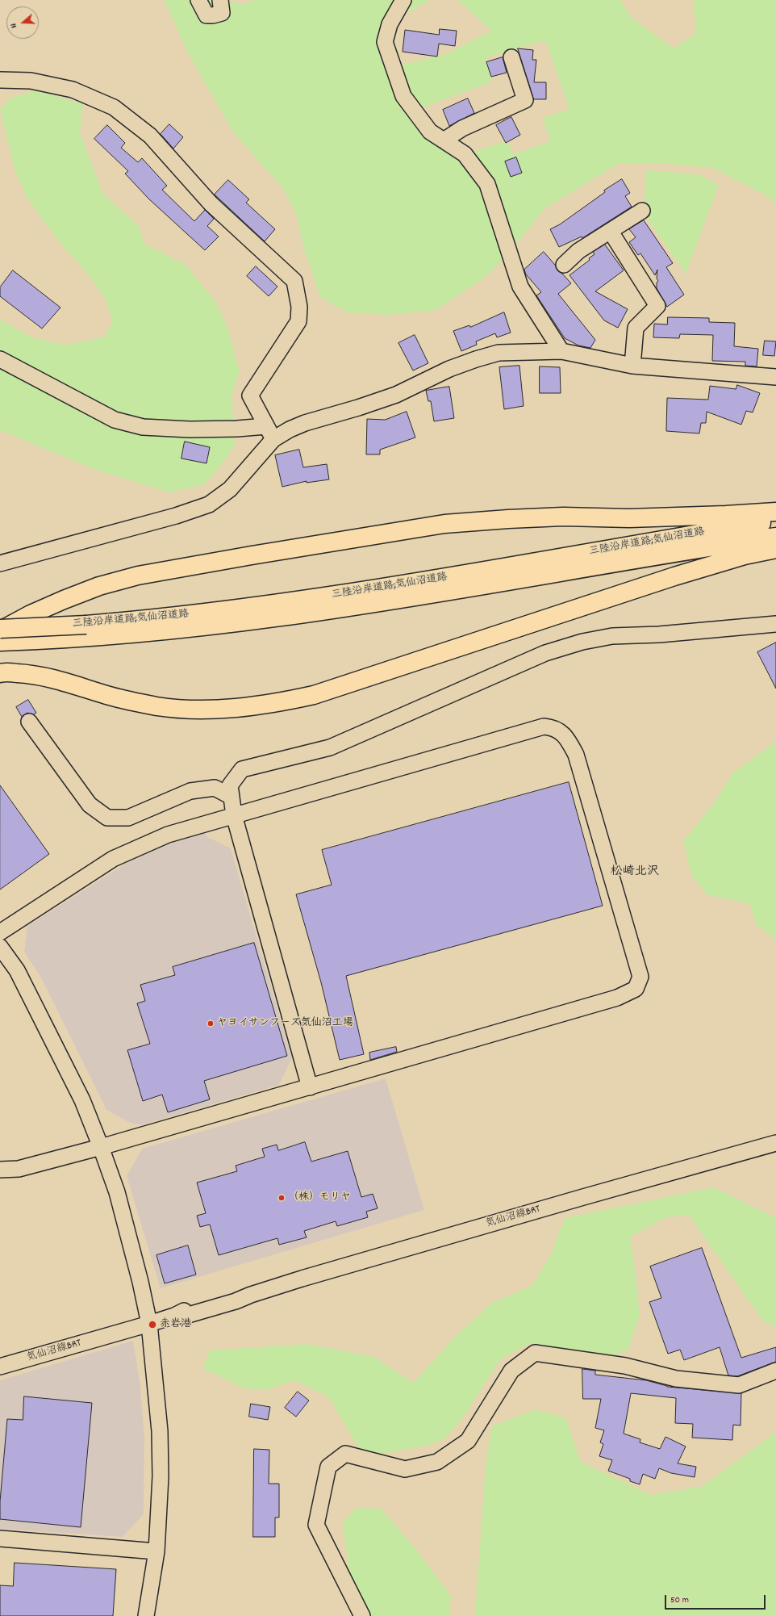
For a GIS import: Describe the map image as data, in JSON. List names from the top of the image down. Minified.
{"streets":{"highway":["三陸沿岸道路;気仙沼道路"],"street":["気仙沼線BRT"]},"districts":["松崎北沢"],"places":["ヤヨイサンフーズ気仙沼工場","（株）モリヤ","赤岩港"],"scale_bar":"50 m","north":"left"}
